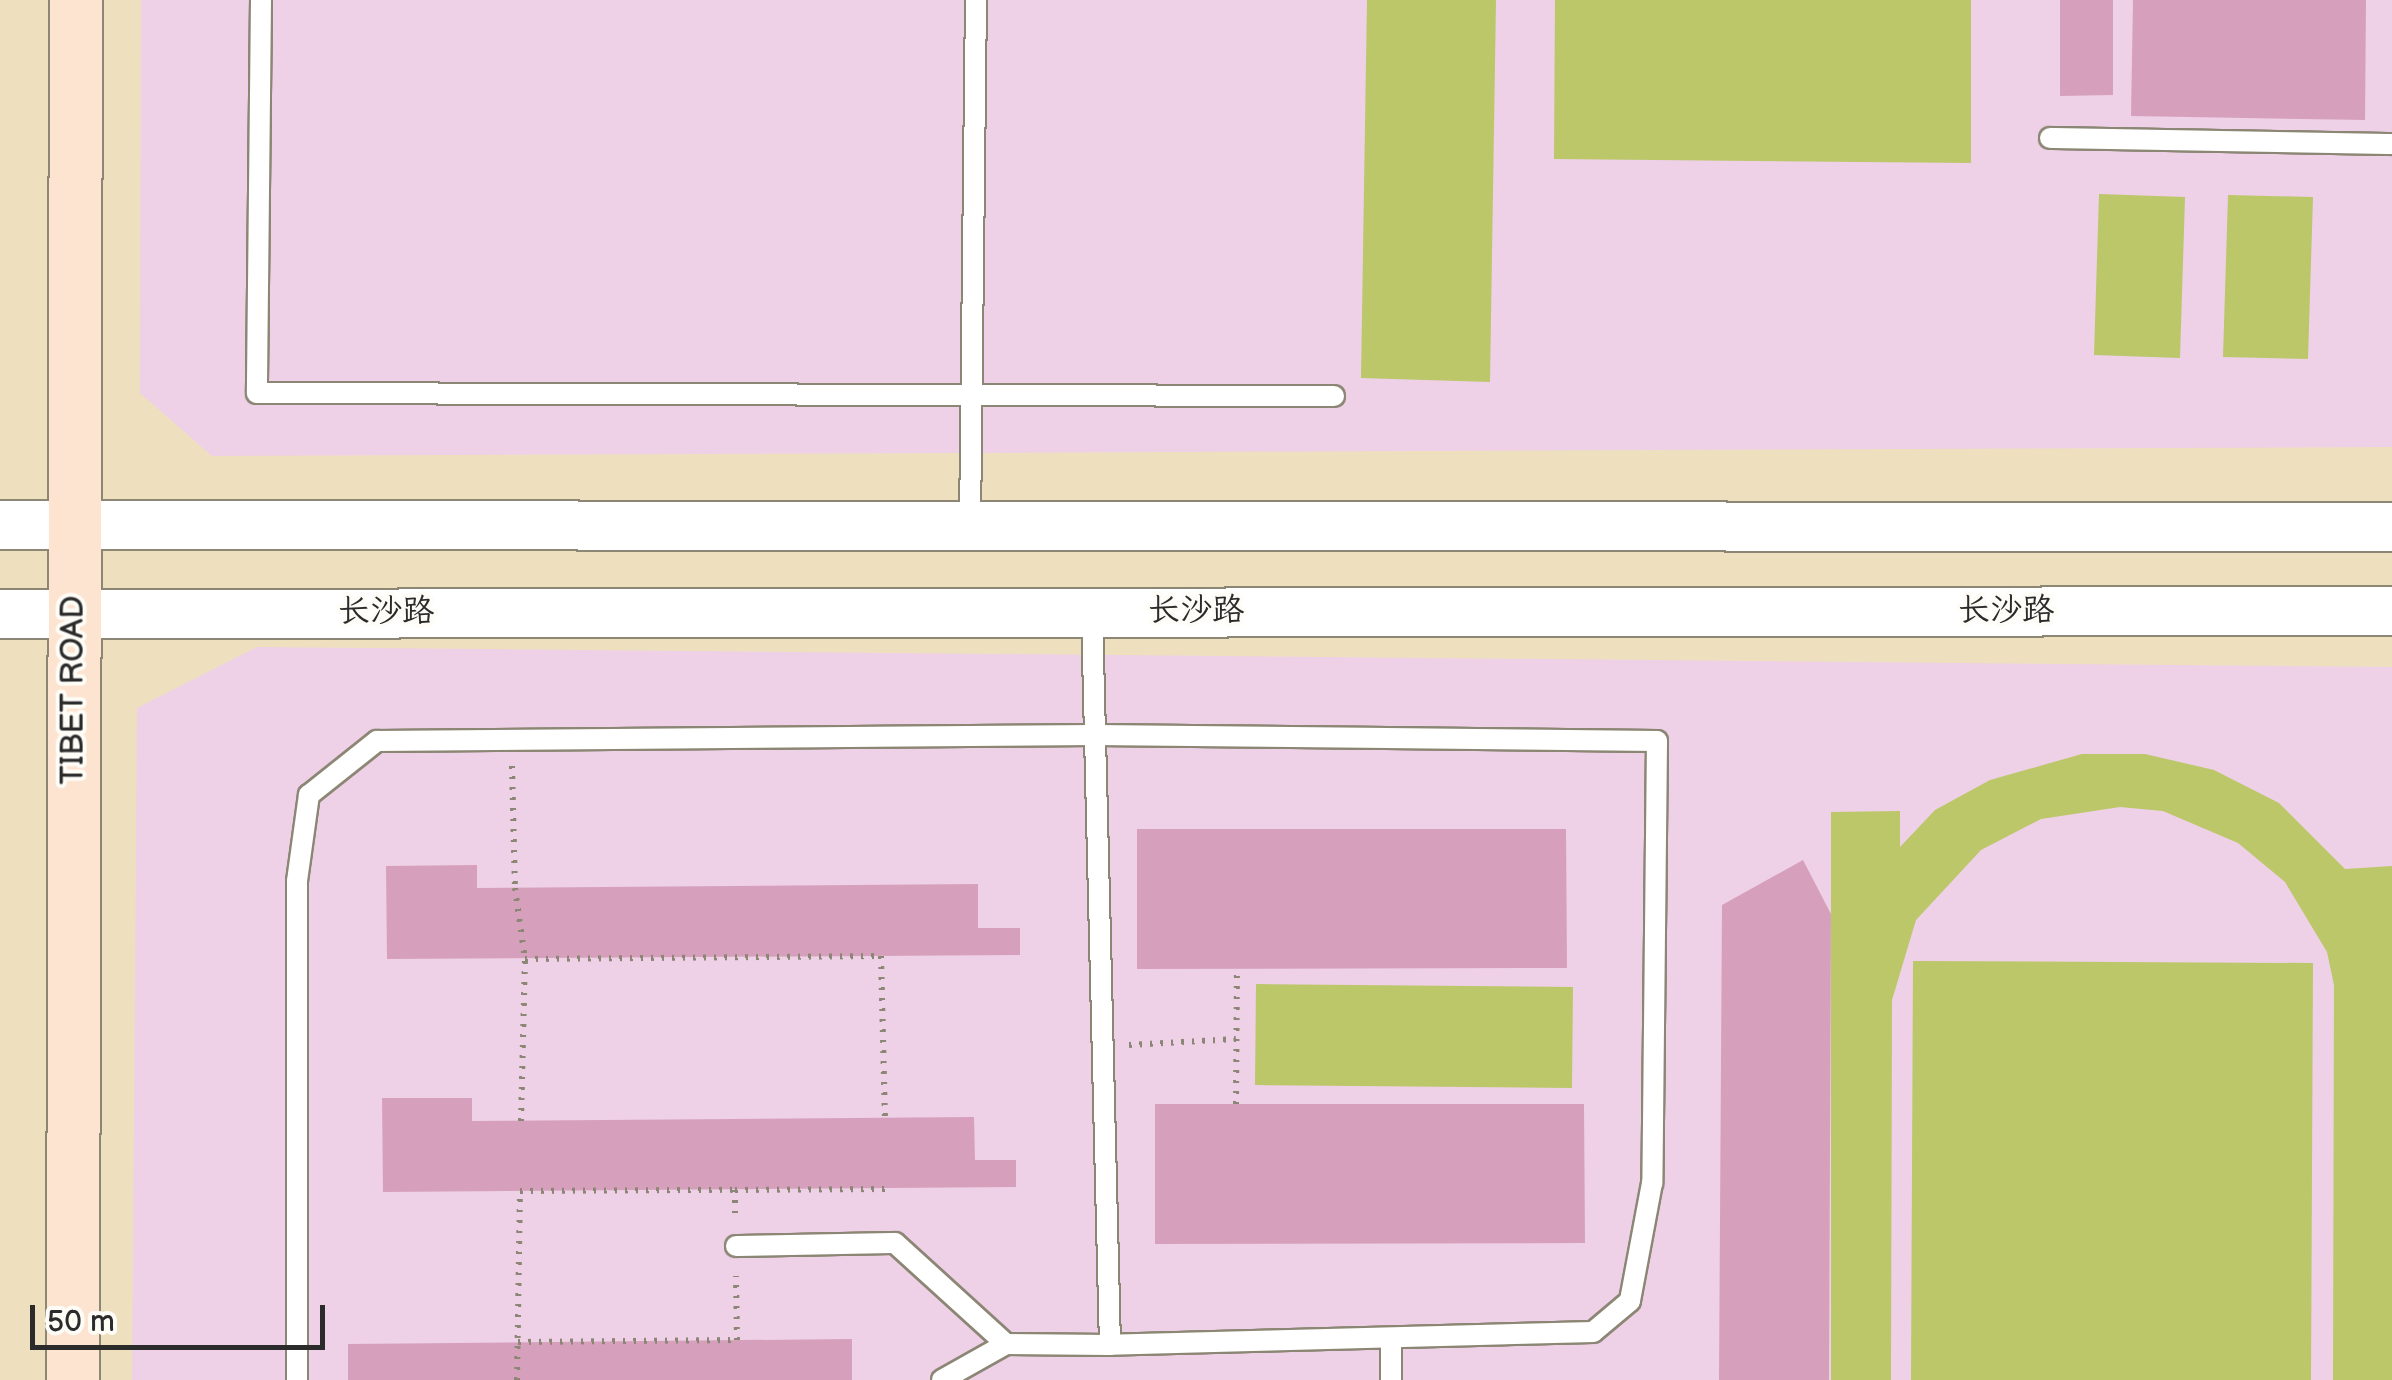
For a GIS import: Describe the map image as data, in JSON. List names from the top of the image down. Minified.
{"streets":{"main road":["TIBET ROAD"],"street":["长沙路"]},"crossings":[["长沙路","TIBET ROAD"]],"scale_bar":"50 m"}
